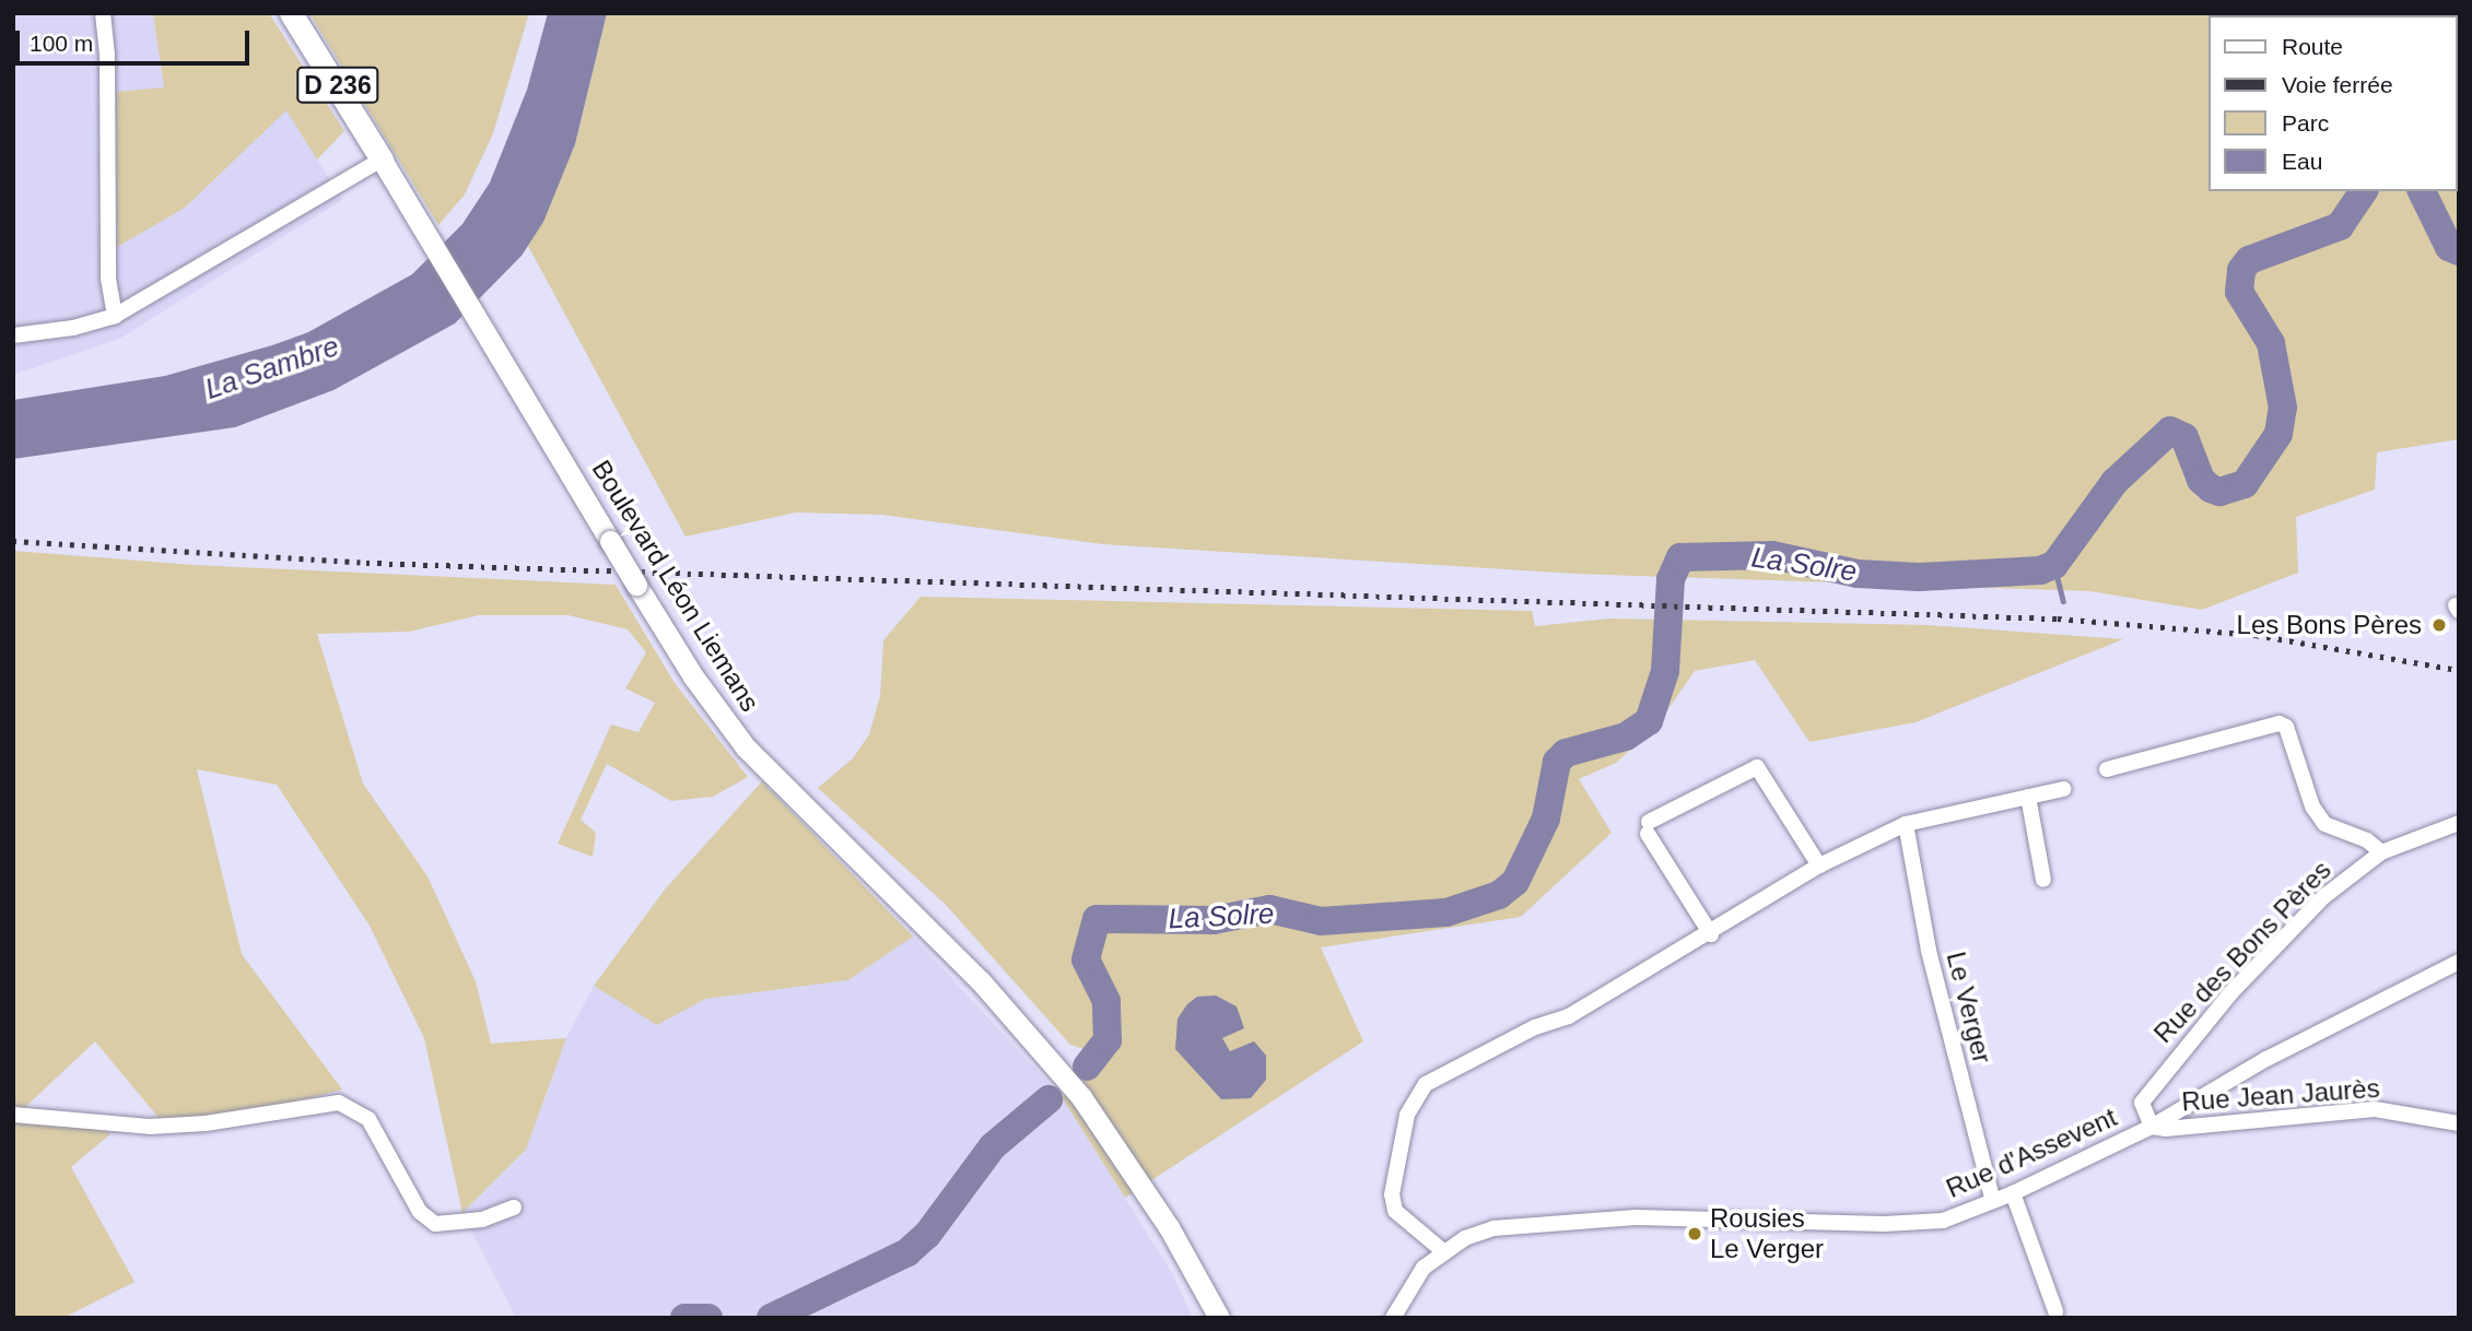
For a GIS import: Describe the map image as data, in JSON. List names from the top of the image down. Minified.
{"streets":{"highway":["D 236","Boulevard Léon Liemans"],"street":["Rue des Bons Pères","Le Verger","Rue Jean Jaurès","Rue d'Assevent"]},"crossings":[["Rue des Bons Pères","Rue Jean Jaurès"],["Rue des Bons Pères","Rue d'Assevent"],["Le Verger","Rue d'Assevent"],["Rue Jean Jaurès","Rue d'Assevent"]],"water":["La Sambre","La Solre"],"places":["Les Bons Pères","Rousies Le Verger"],"legend":["Route","Voie ferrée","Parc","Eau"],"scale_bar":"100 m"}
